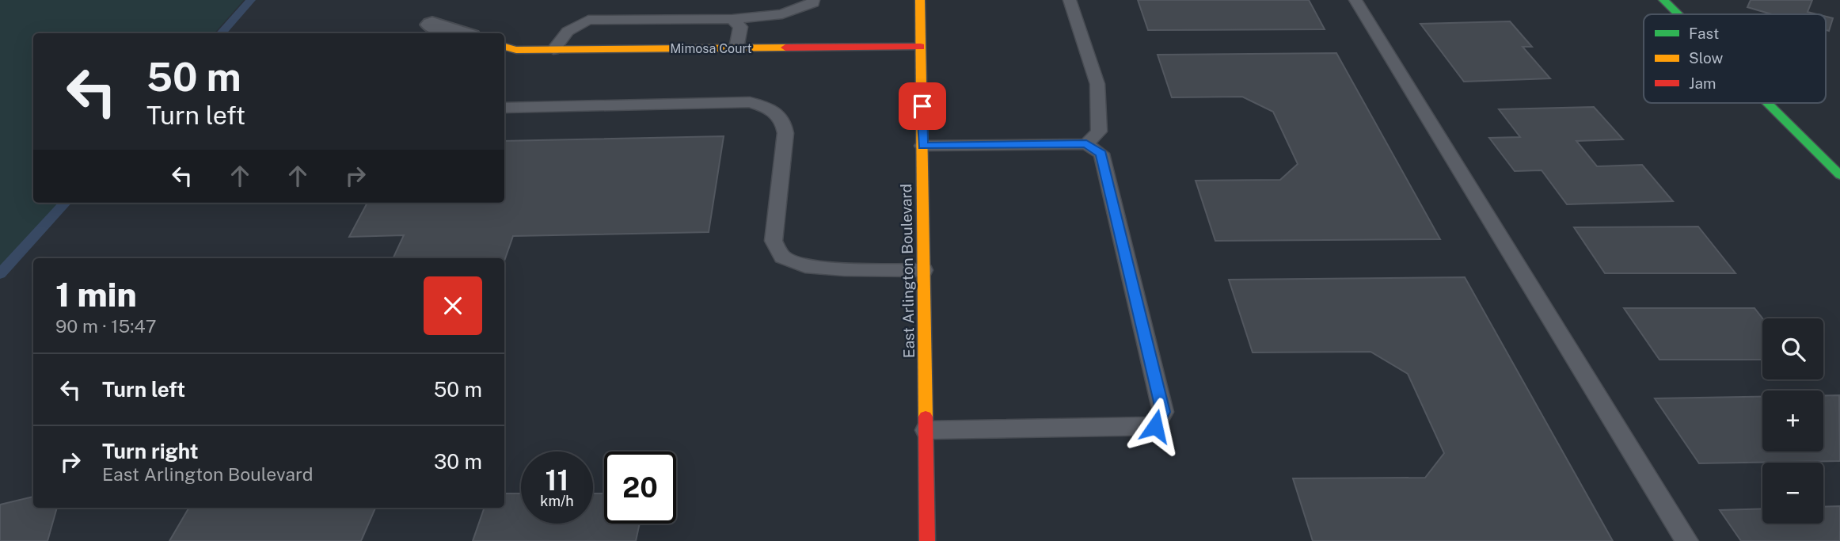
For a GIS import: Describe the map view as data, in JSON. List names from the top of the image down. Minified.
{"streets":{"street":["Mimosa Court","East Arlington Boulevard"]},"crossings":[["Mimosa Court","East Arlington Boulevard"]],"legend":["Fast","Slow","Jam"],"page":{"turn":["50 m","Turn left"],"heading":["1 min","90 m · 15:47"],"map_buttons":["+","−"],"list":[{"name":"Turn left","value":"50 m"},{"name":"Turn right","note":"East Arlington Boulevard","value":"30 m"}],"speed":"11 km/h","limit":"20"}}
